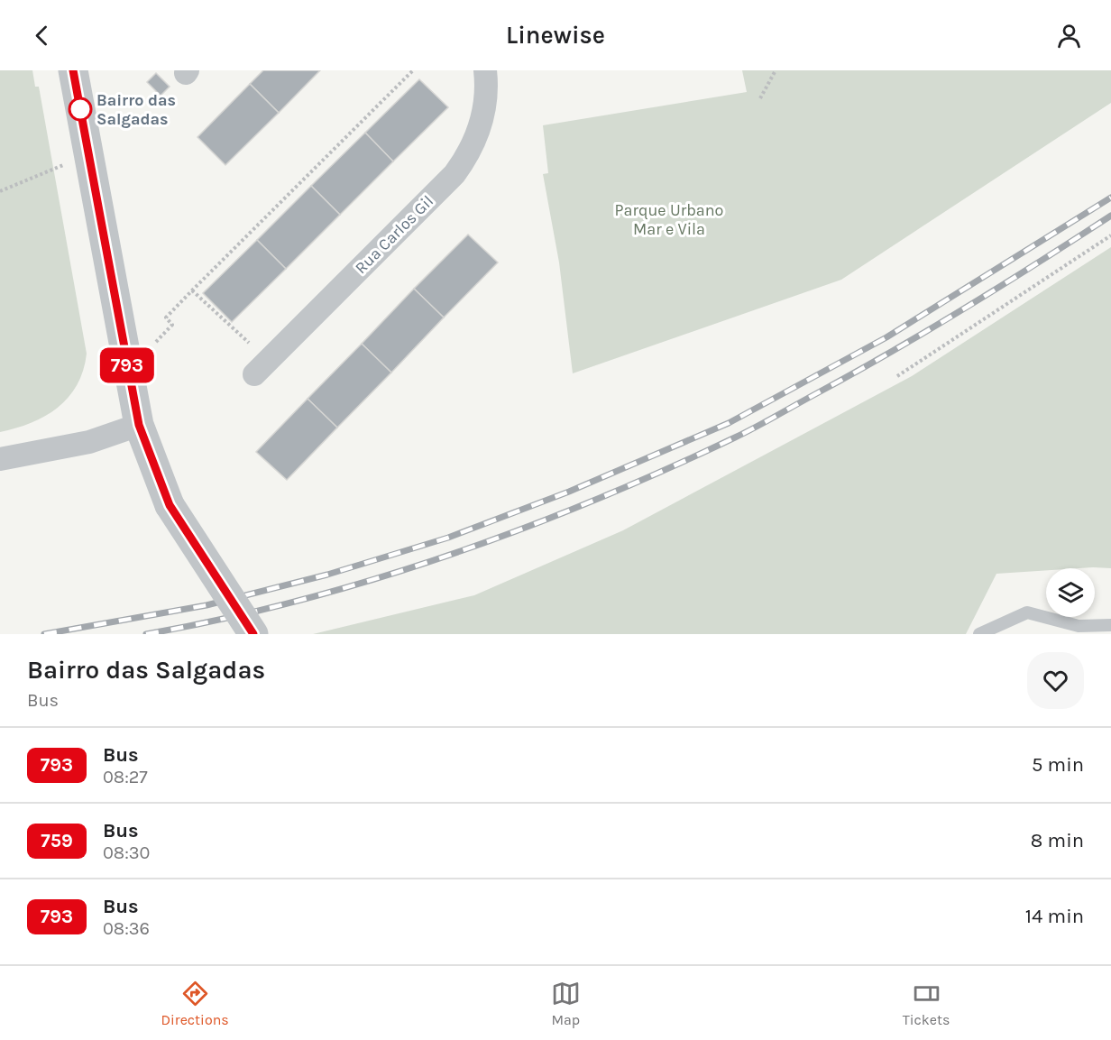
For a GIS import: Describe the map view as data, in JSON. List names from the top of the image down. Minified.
{"streets":{"street":["Rua Carlos Gil"]},"parks":["Parque Urbano Mar e Vila"],"places":["Bairro das Salgadas"],"lines":["bus line 793"],"page":{"header":"Linewise","on_map":"793","heading":["Bairro das Salgadas","Bus"],"list":[{"mark":"793","name":"Bus","note":"08:27","value":"5 min"},{"mark":"759","name":"Bus","note":"08:30","value":"8 min"},{"mark":"793","name":"Bus","note":"08:36","value":"14 min"}],"tabs":["Directions","Map","Tickets"]}}
